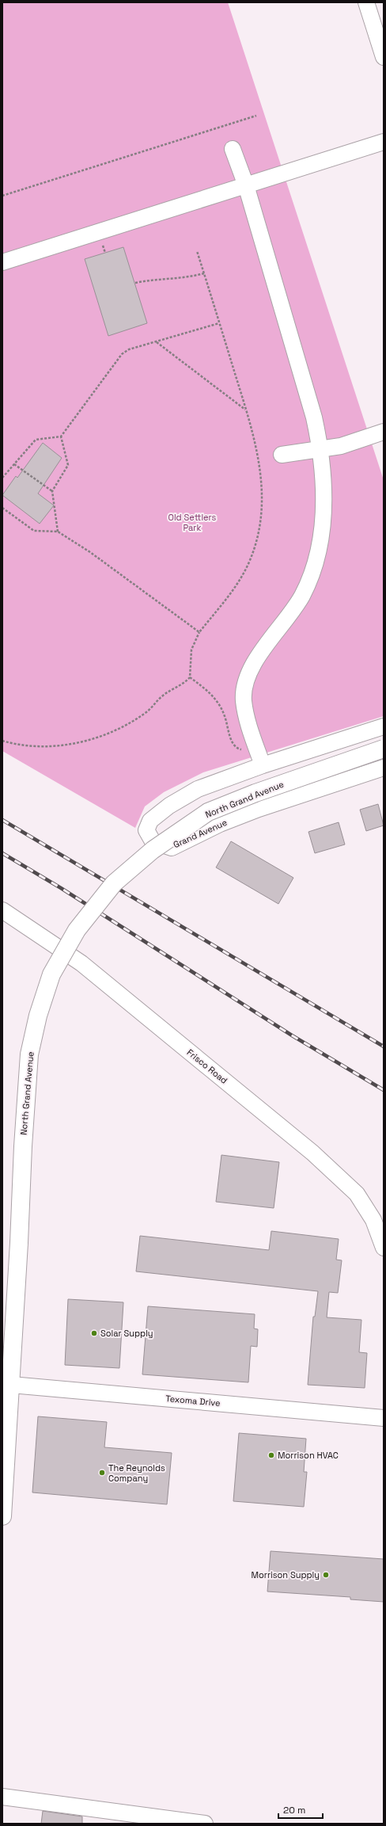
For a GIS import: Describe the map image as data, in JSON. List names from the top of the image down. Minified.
{"streets":{"main road":["North Grand Avenue"],"street":["Grand Avenue","Frisco Road","Texoma Drive"]},"crossings":[["North Grand Avenue","Texoma Drive"]],"parks":["Old Settlers Park"],"places":["Solar Supply","Morrison HVAC","The Reynolds Company","Morrison Supply"],"scale_bar":"20 m"}
